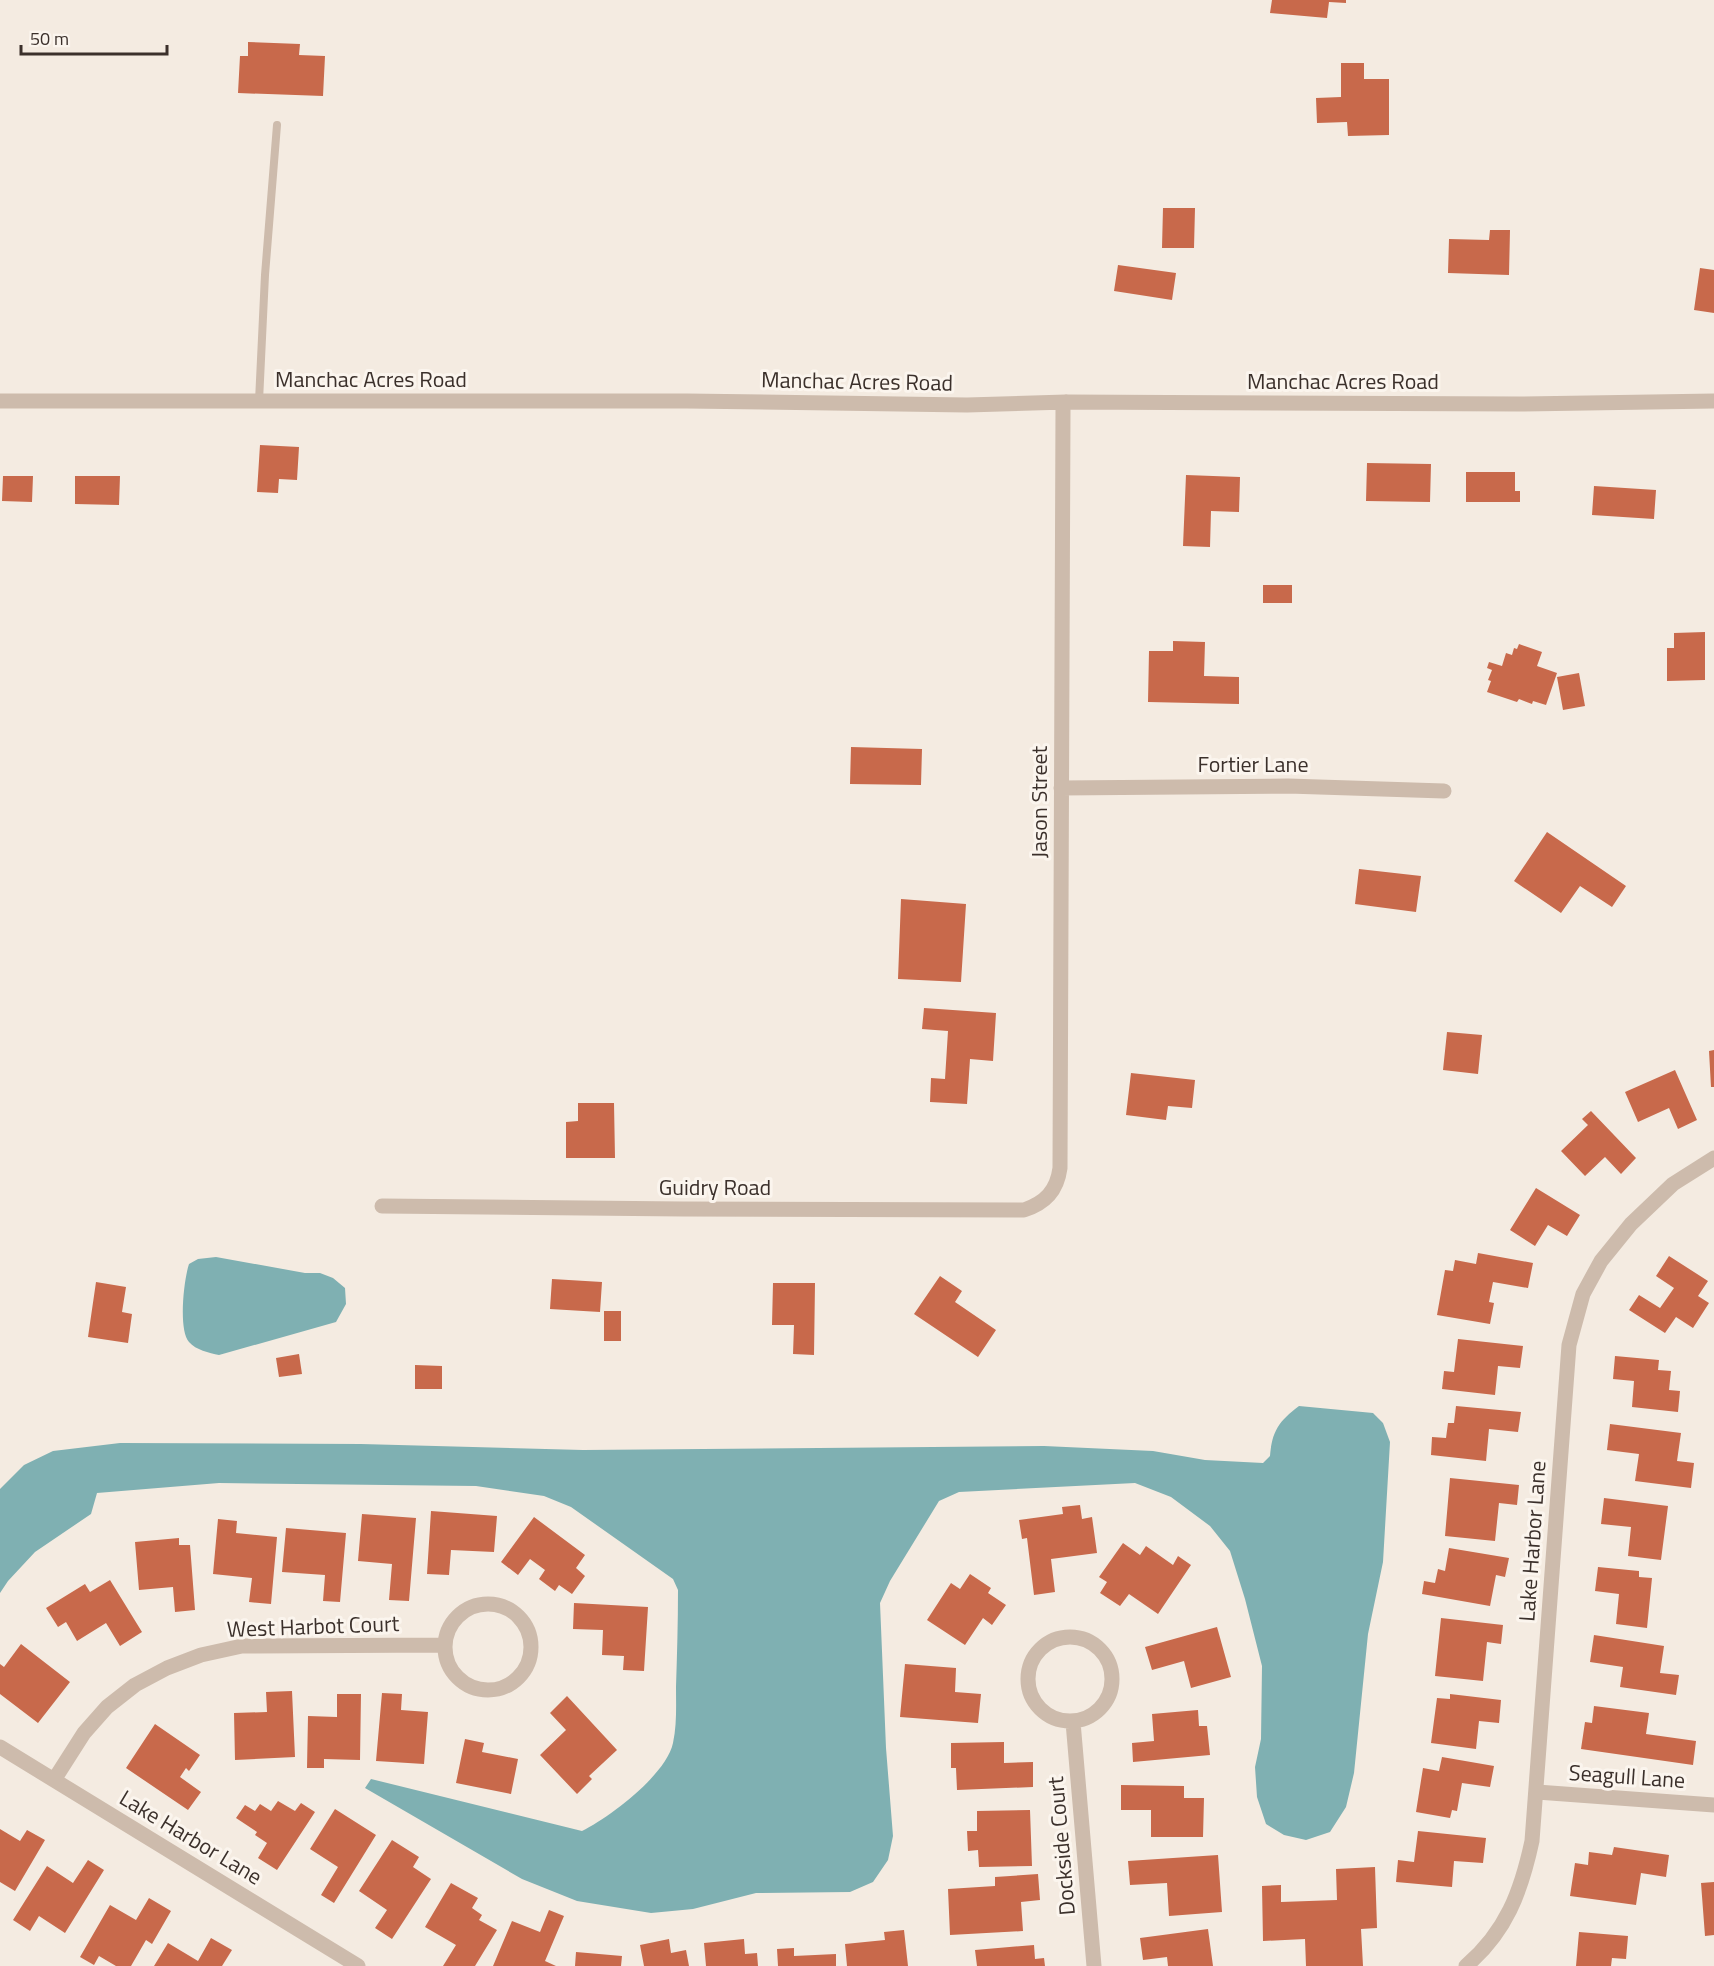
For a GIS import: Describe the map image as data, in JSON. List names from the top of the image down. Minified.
{"streets":{"street":["Manchac Acres Road","Fortier Lane","Jason Street","Guidry Road","Lake Harbor Lane","West Harbot Court","Seagull Lane","Dockside Court"]},"crossings":[["Manchac Acres Road","Jason Street"],["Fortier Lane","Jason Street"],["Jason Street","Guidry Road"],["Lake Harbor Lane","West Harbot Court"],["Lake Harbor Lane","Seagull Lane"]],"scale_bar":"50 m"}
